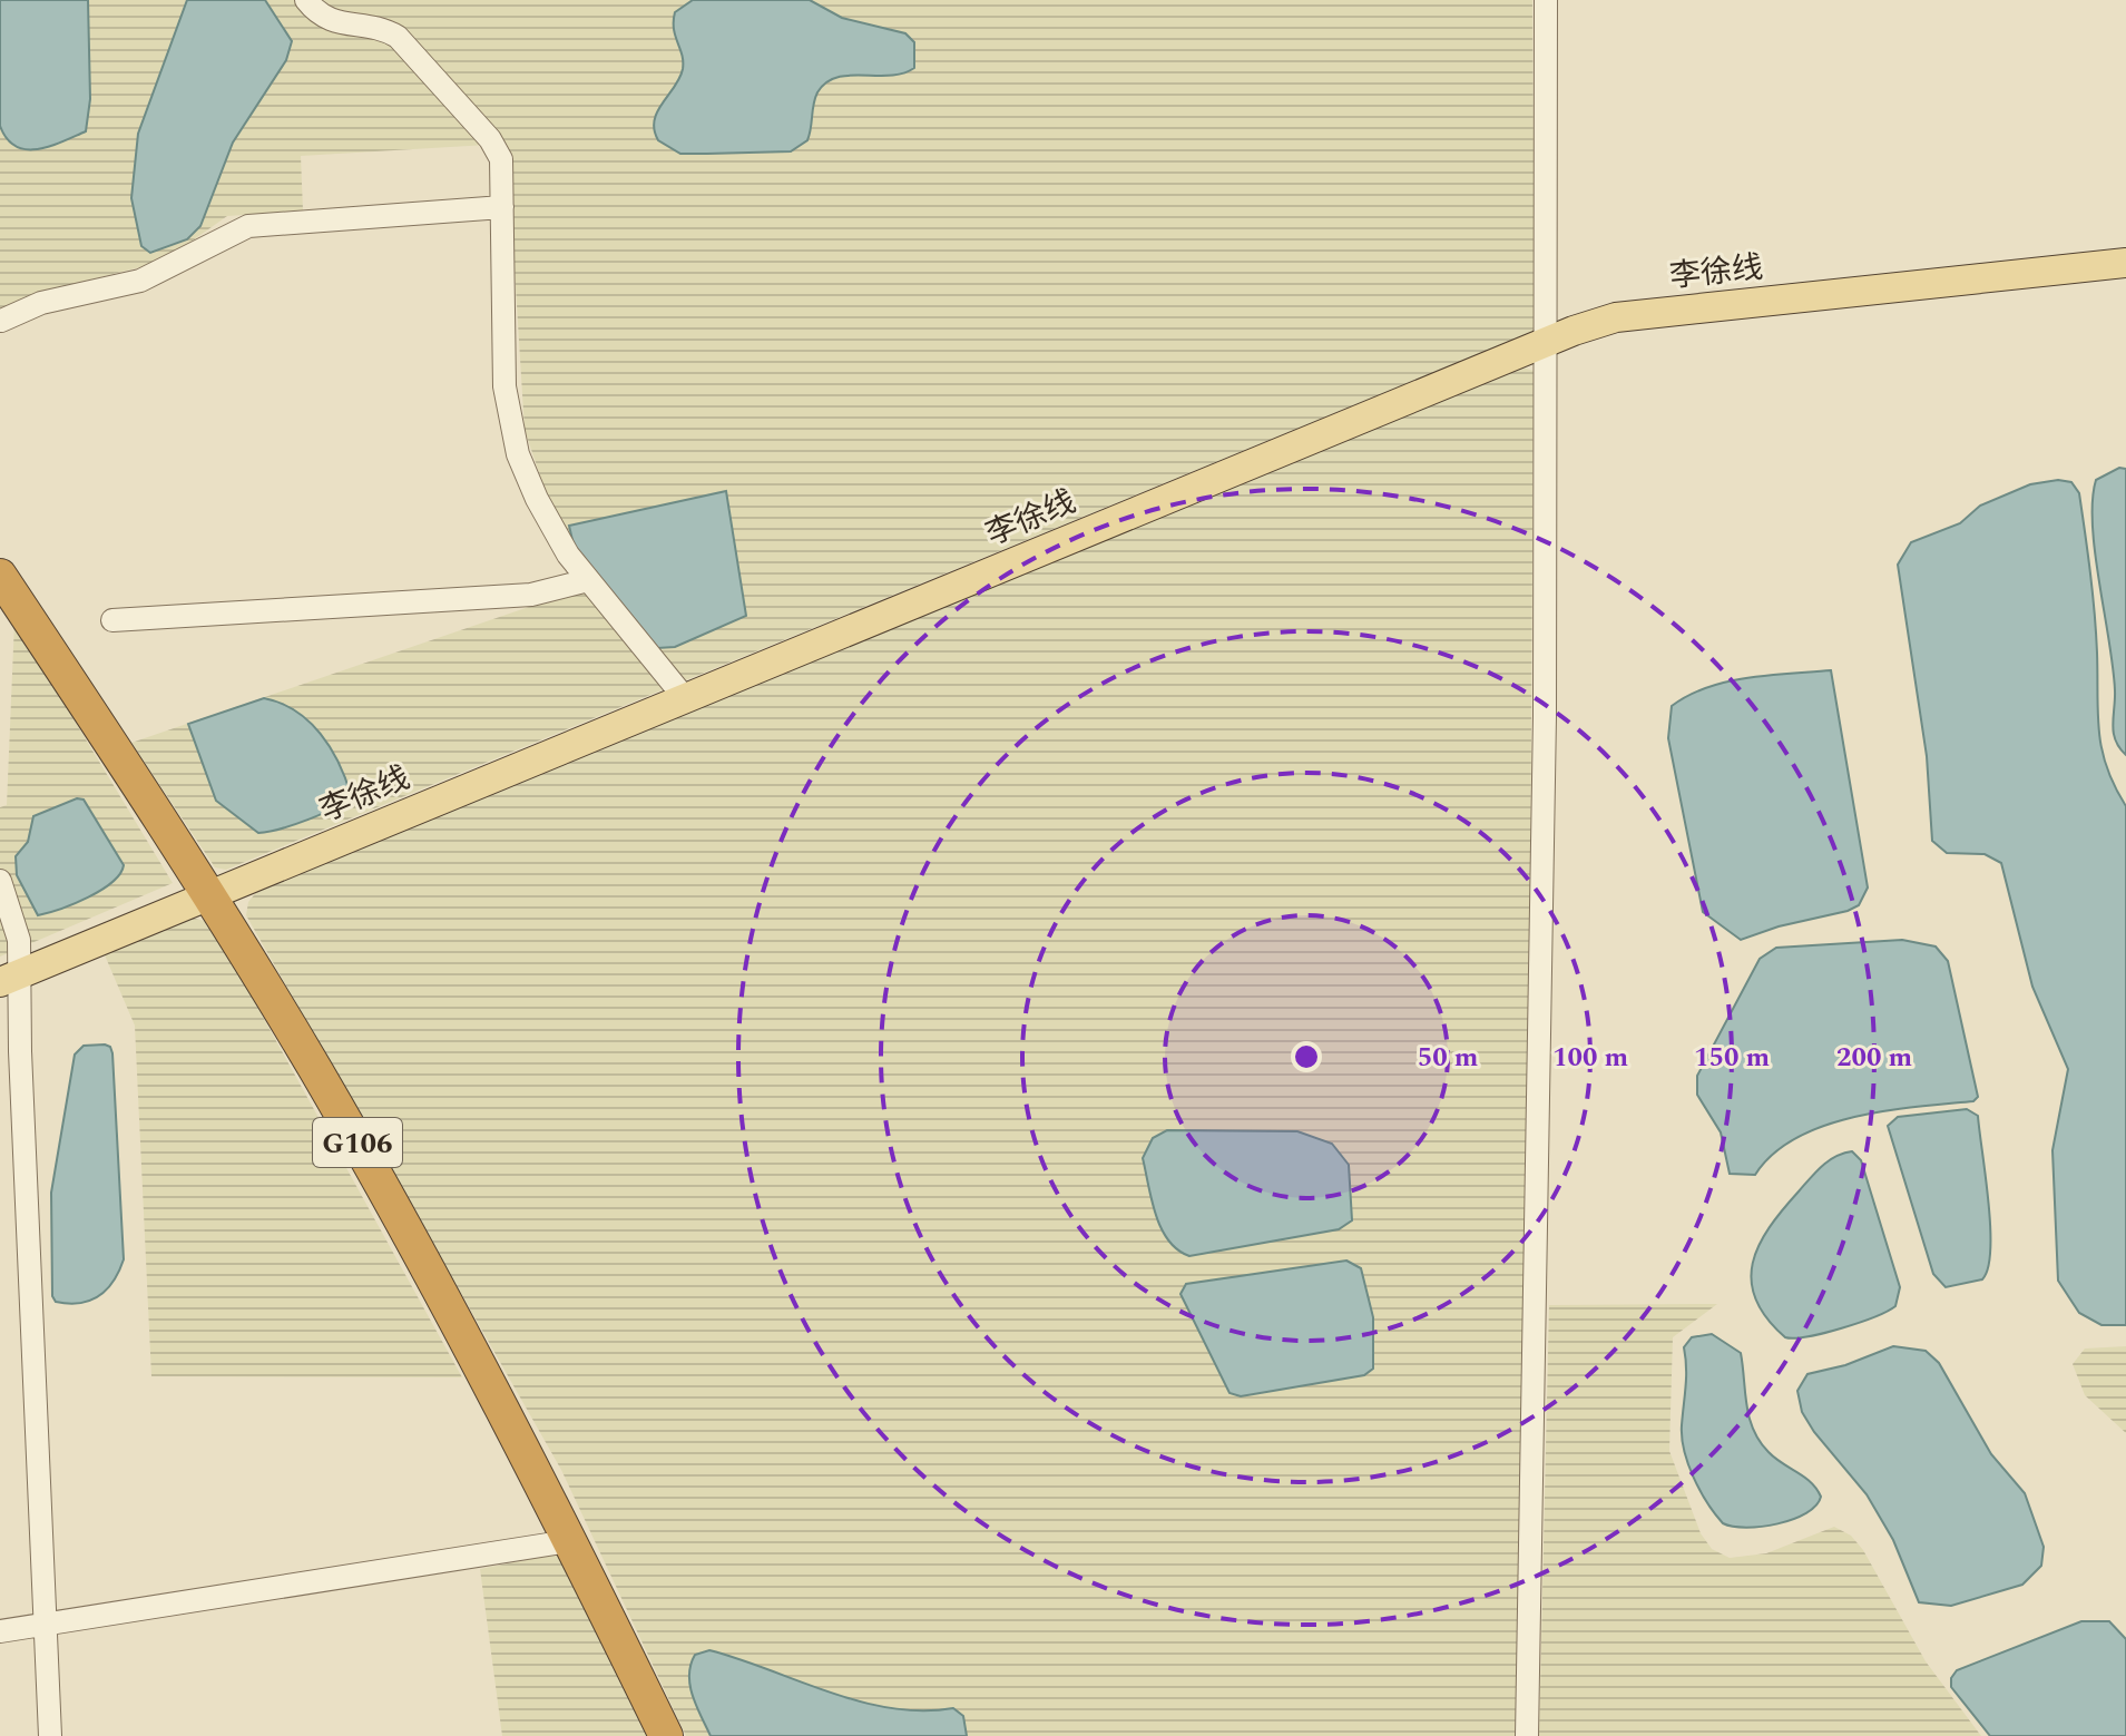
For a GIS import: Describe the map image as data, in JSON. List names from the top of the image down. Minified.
{"streets":{"highway":["G106"],"main road":["李徐线"]},"crossings":[["李徐线","G106"]],"rings":["50 m","100 m","150 m","200 m"]}
